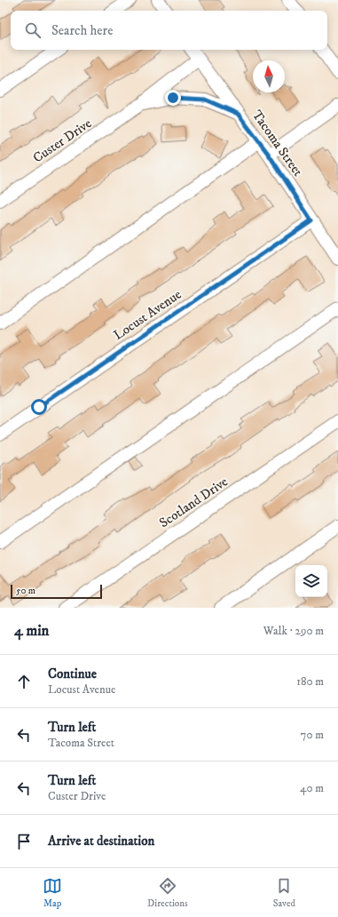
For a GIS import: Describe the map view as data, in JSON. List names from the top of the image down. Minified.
{"streets":{"street":["Custer Drive","Tacoma Street","Locust Avenue","Scotland Drive"]},"crossings":[["Custer Drive","Tacoma Street"],["Tacoma Street","Locust Avenue"]],"scale_bar":"50 m","north":"top","page":{"search":"Search here","scale":"50 m","heading":["4 min","Walk · 290 m"],"list":[["Continue","Locust Avenue","180 m"],["Turn left","Tacoma Street","70 m"],["Turn left","Custer Drive","40 m"],"Arrive at destination"],"nav":["Map","Directions","Saved"]}}
